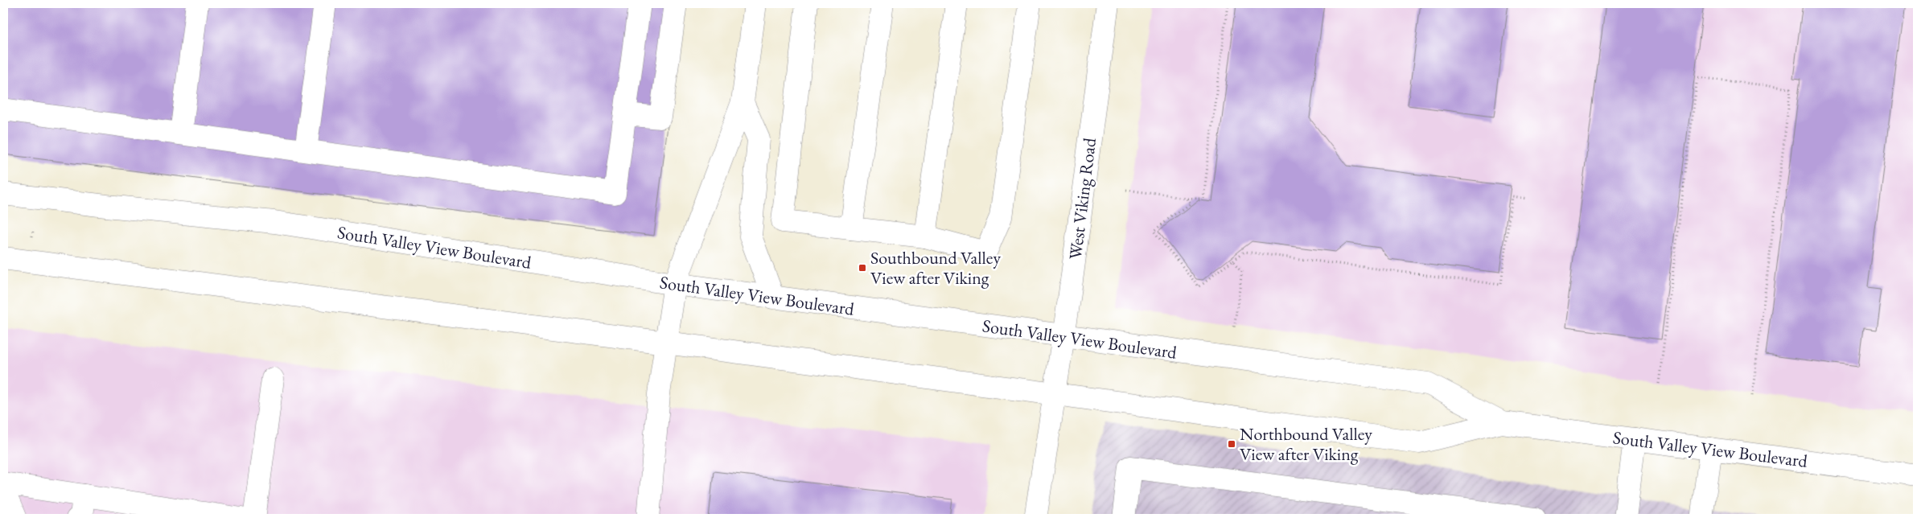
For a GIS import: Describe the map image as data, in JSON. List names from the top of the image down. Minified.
{"streets":{"main road":["West Viking Road","South Valley View Boulevard"]},"crossings":[["West Viking Road","South Valley View Boulevard"]],"places":{"transit":["Southbound Valley View after Viking","Northbound Valley View after Viking"]}}
